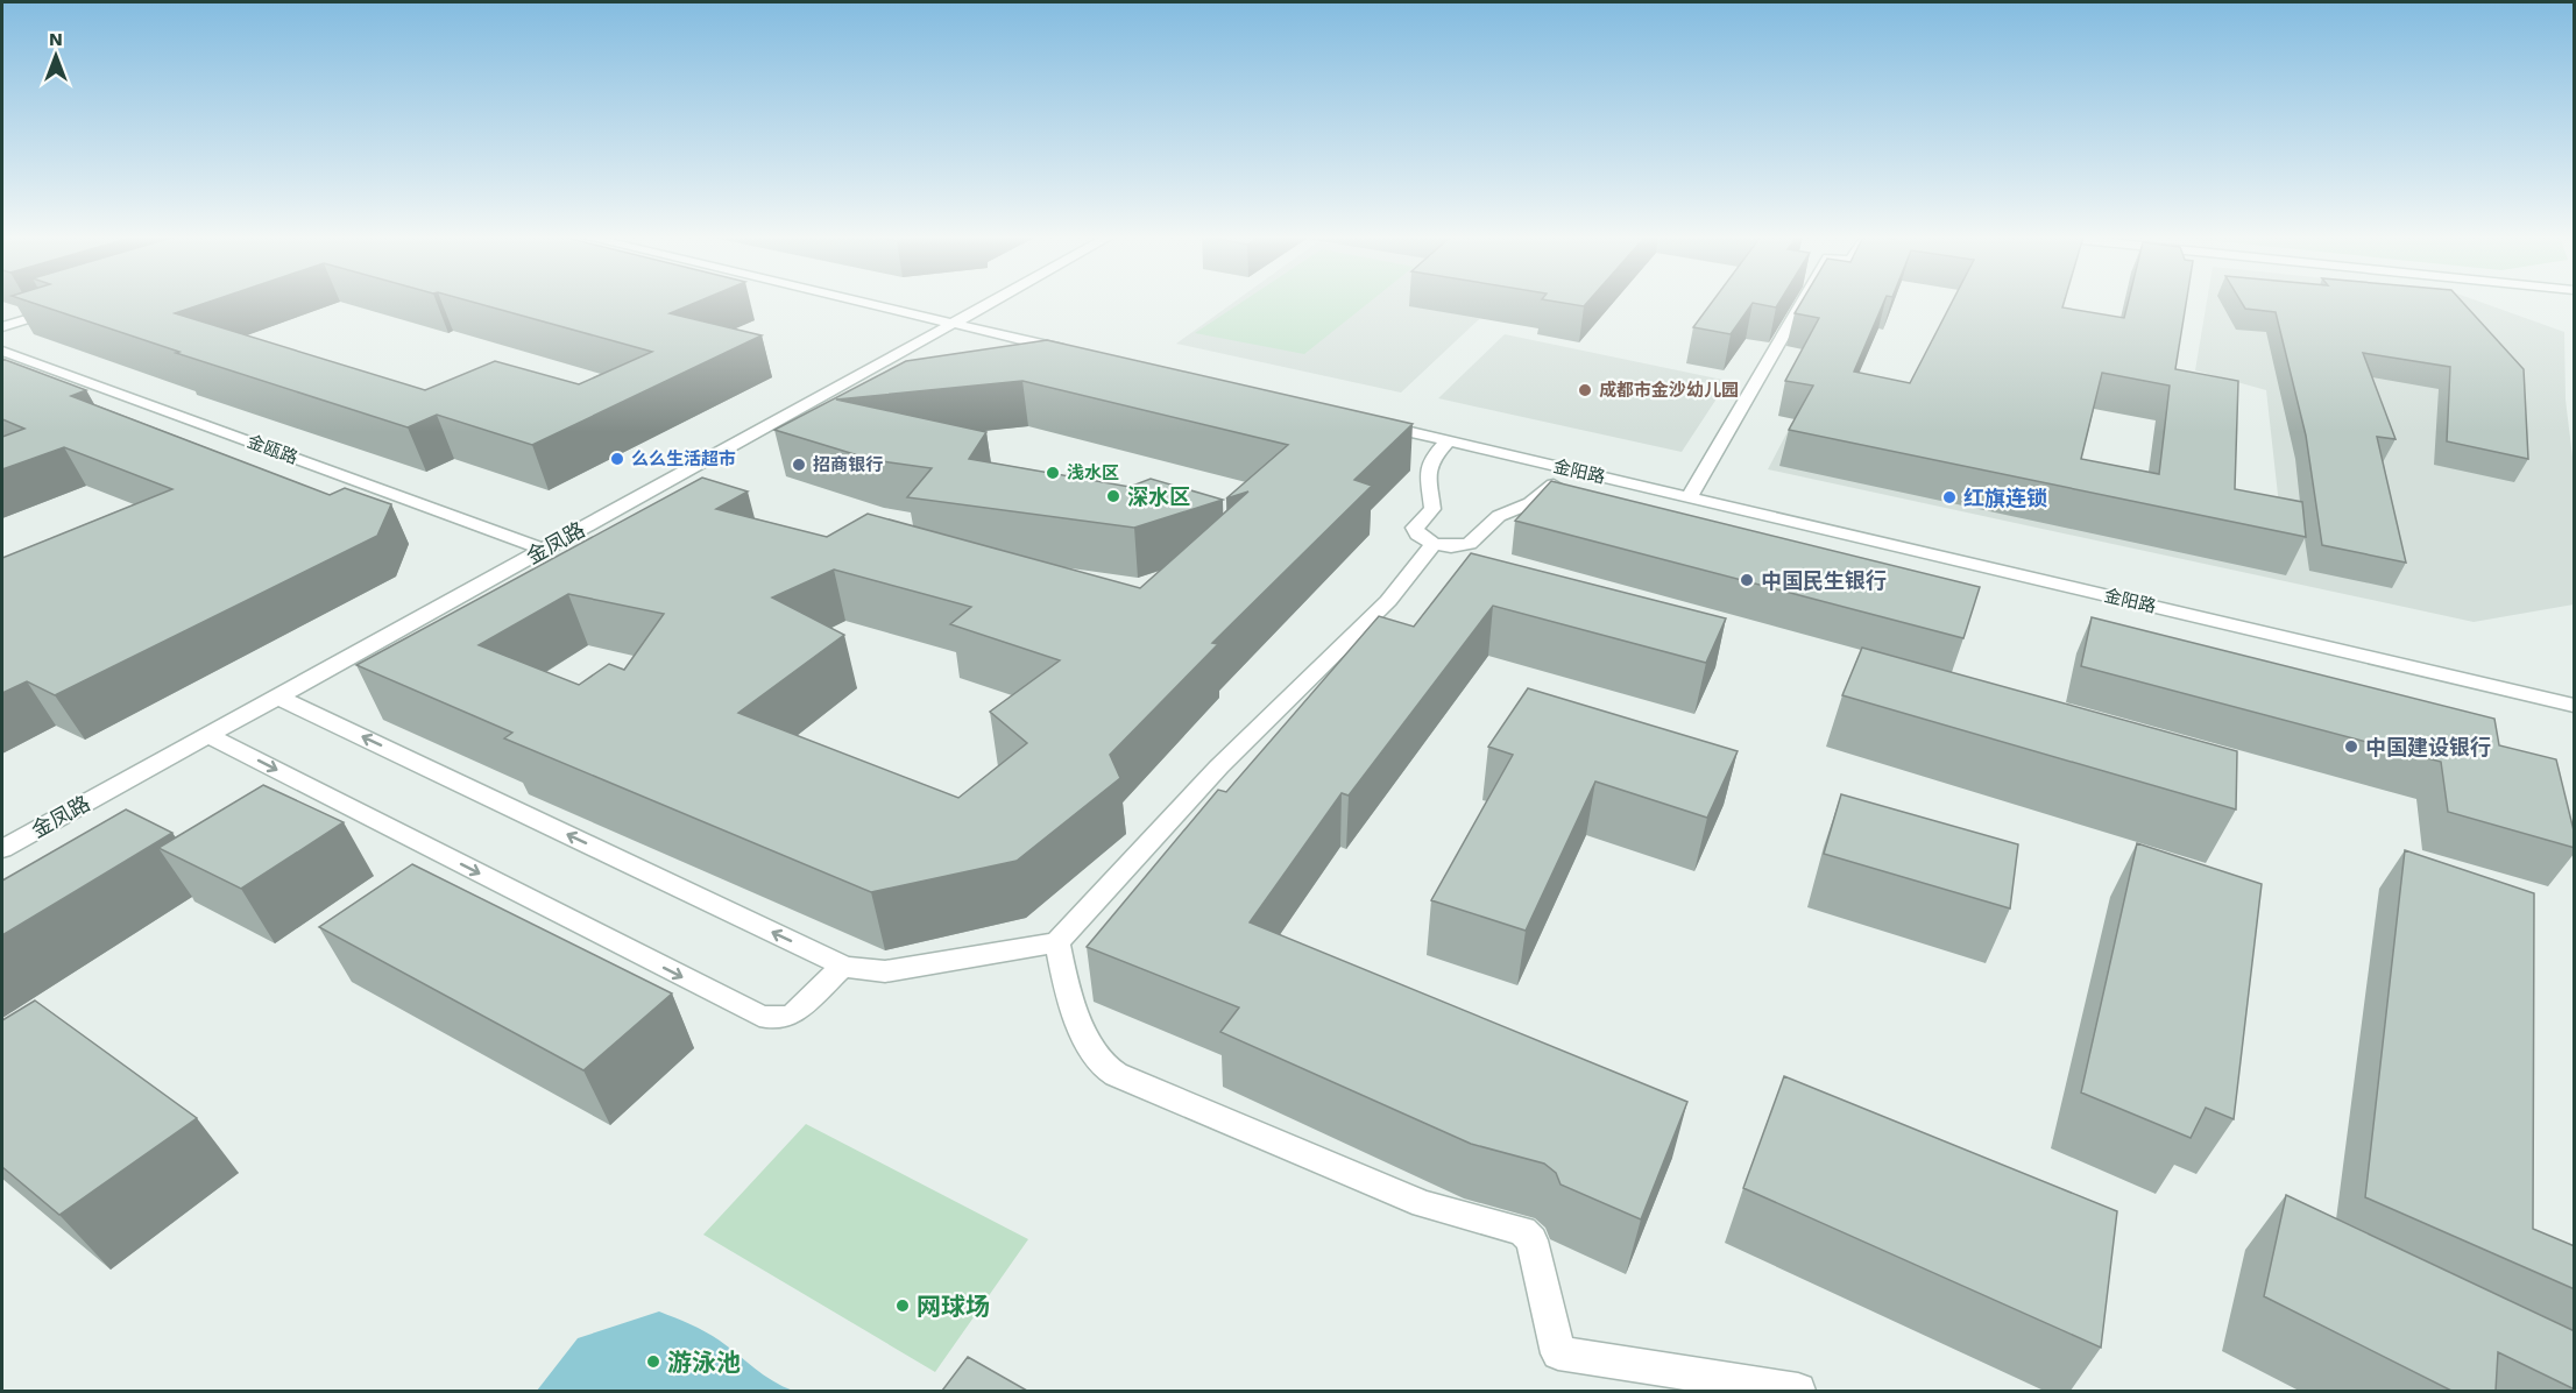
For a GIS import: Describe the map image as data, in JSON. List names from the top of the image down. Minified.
{"streets":{"street":["金瓯路","金阳路","金凤路"]},"crossings":[["金瓯路","金凤路"]],"places":["成都市金沙幼儿园","么么生活超市","招商银行","浅水区","深水区","红旗连锁","中国民生银行","中国建设银行","网球场","游泳池"],"north":"top"}
